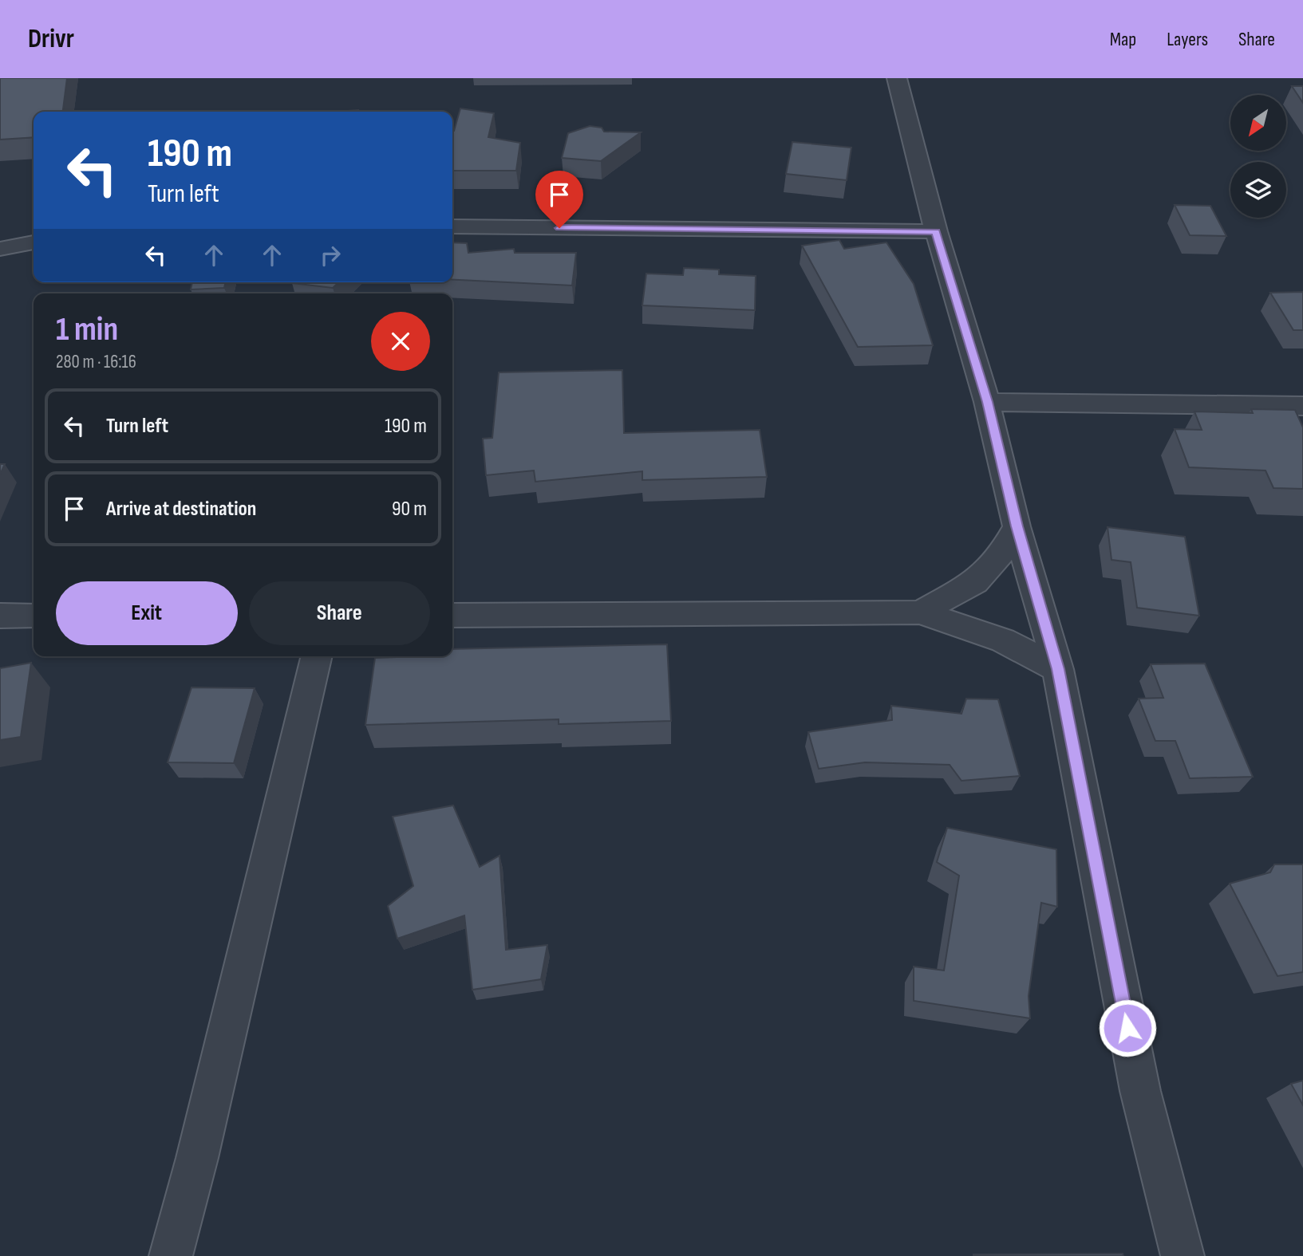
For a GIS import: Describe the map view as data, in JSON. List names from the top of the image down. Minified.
{"north":"bottom left","page":{"header":"Drivr","nav":["Map","Layers","Share"],"turn":["190 m","Turn left"],"heading":["1 min","280 m · 16:16"],"list":[{"name":"Turn left","value":"190 m"},{"name":"Arrive at destination","value":"90 m"}],"buttons":["Exit","Share"]}}
